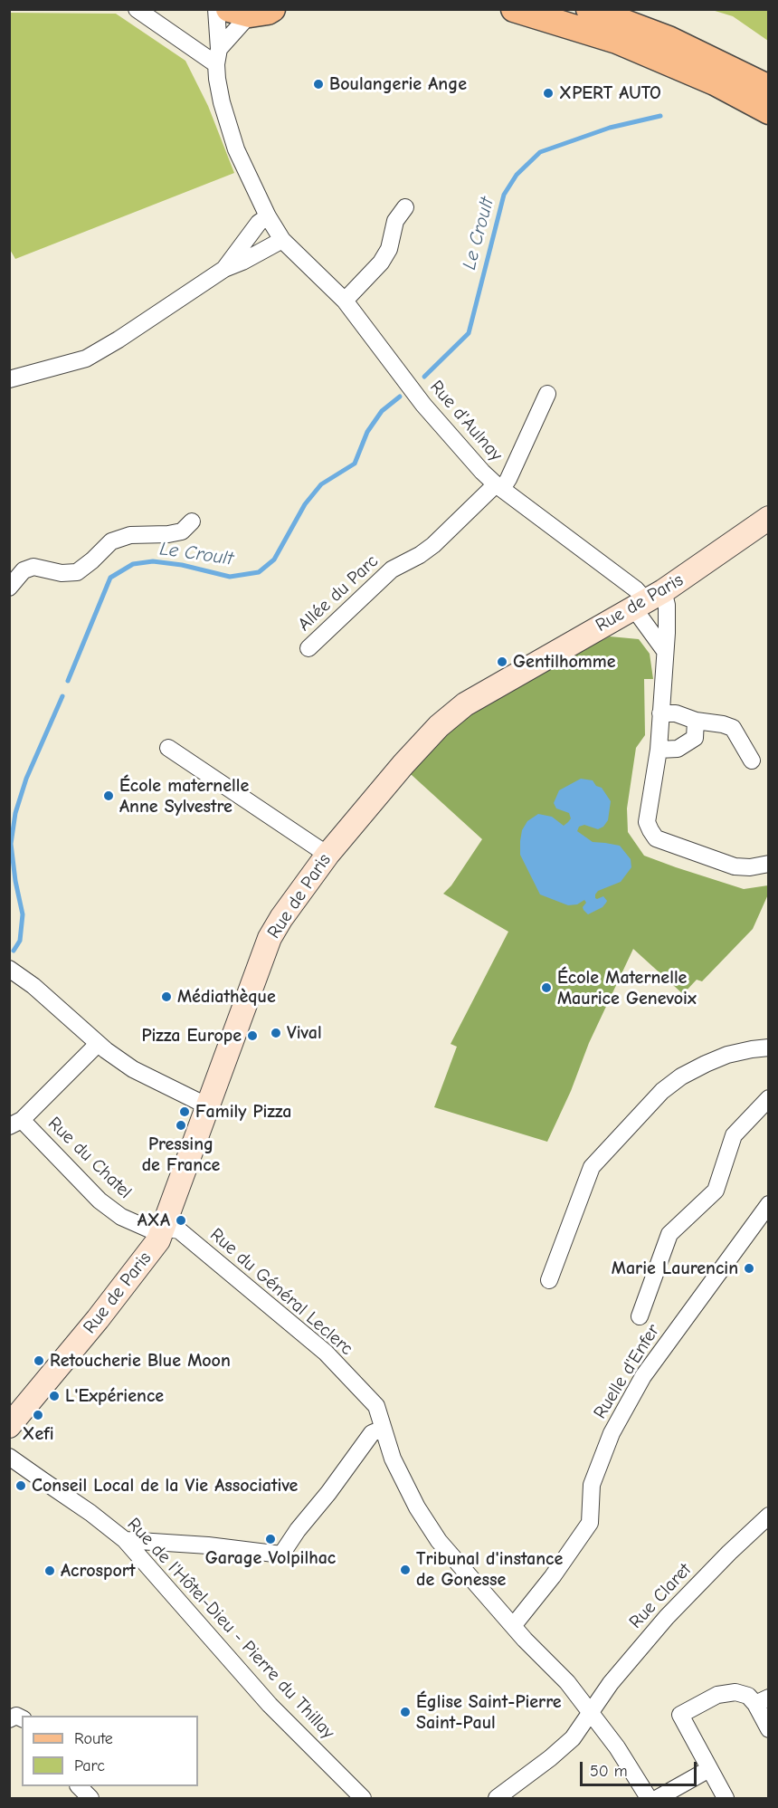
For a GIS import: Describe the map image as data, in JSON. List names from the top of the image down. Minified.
{"streets":{"street":["Rue d'Aulnay","Allée du Parc","Rue de Paris","Rue du Chatel","Rue du Général Leclerc","Ruelle d'Enfer","Rue Claret","Rue de l'Hôtel-Dieu - Pierre du Thillay"]},"crossings":[["Rue d'Aulnay","Allée du Parc"],["Rue d'Aulnay","Rue de Paris"],["Rue de Paris","Rue du Chatel"],["Rue de Paris","Rue du Général Leclerc"],["Rue du Chatel","Rue du Général Leclerc"],["Rue du Général Leclerc","Ruelle d'Enfer"],["Rue du Général Leclerc","Rue Claret"]],"water":["Le Croult"],"places":["Boulangerie Ange","XPERT AUTO","Gentilhomme","École maternelle Anne Sylvestre","École Maternelle Maurice Genevoix","Médiathèque","Vival","Pizza Europe","Family Pizza","Pressing de France","AXA","Marie Laurencin","Retoucherie Blue Moon","L'Expérience","Xefi","Conseil Local de la Vie Associative","Garage Volpilhac","Tribunal d'instance de Gonesse","Acrosport","Église Saint-Pierre Saint-Paul"],"legend":["Route","Parc"],"scale_bar":"50 m"}
